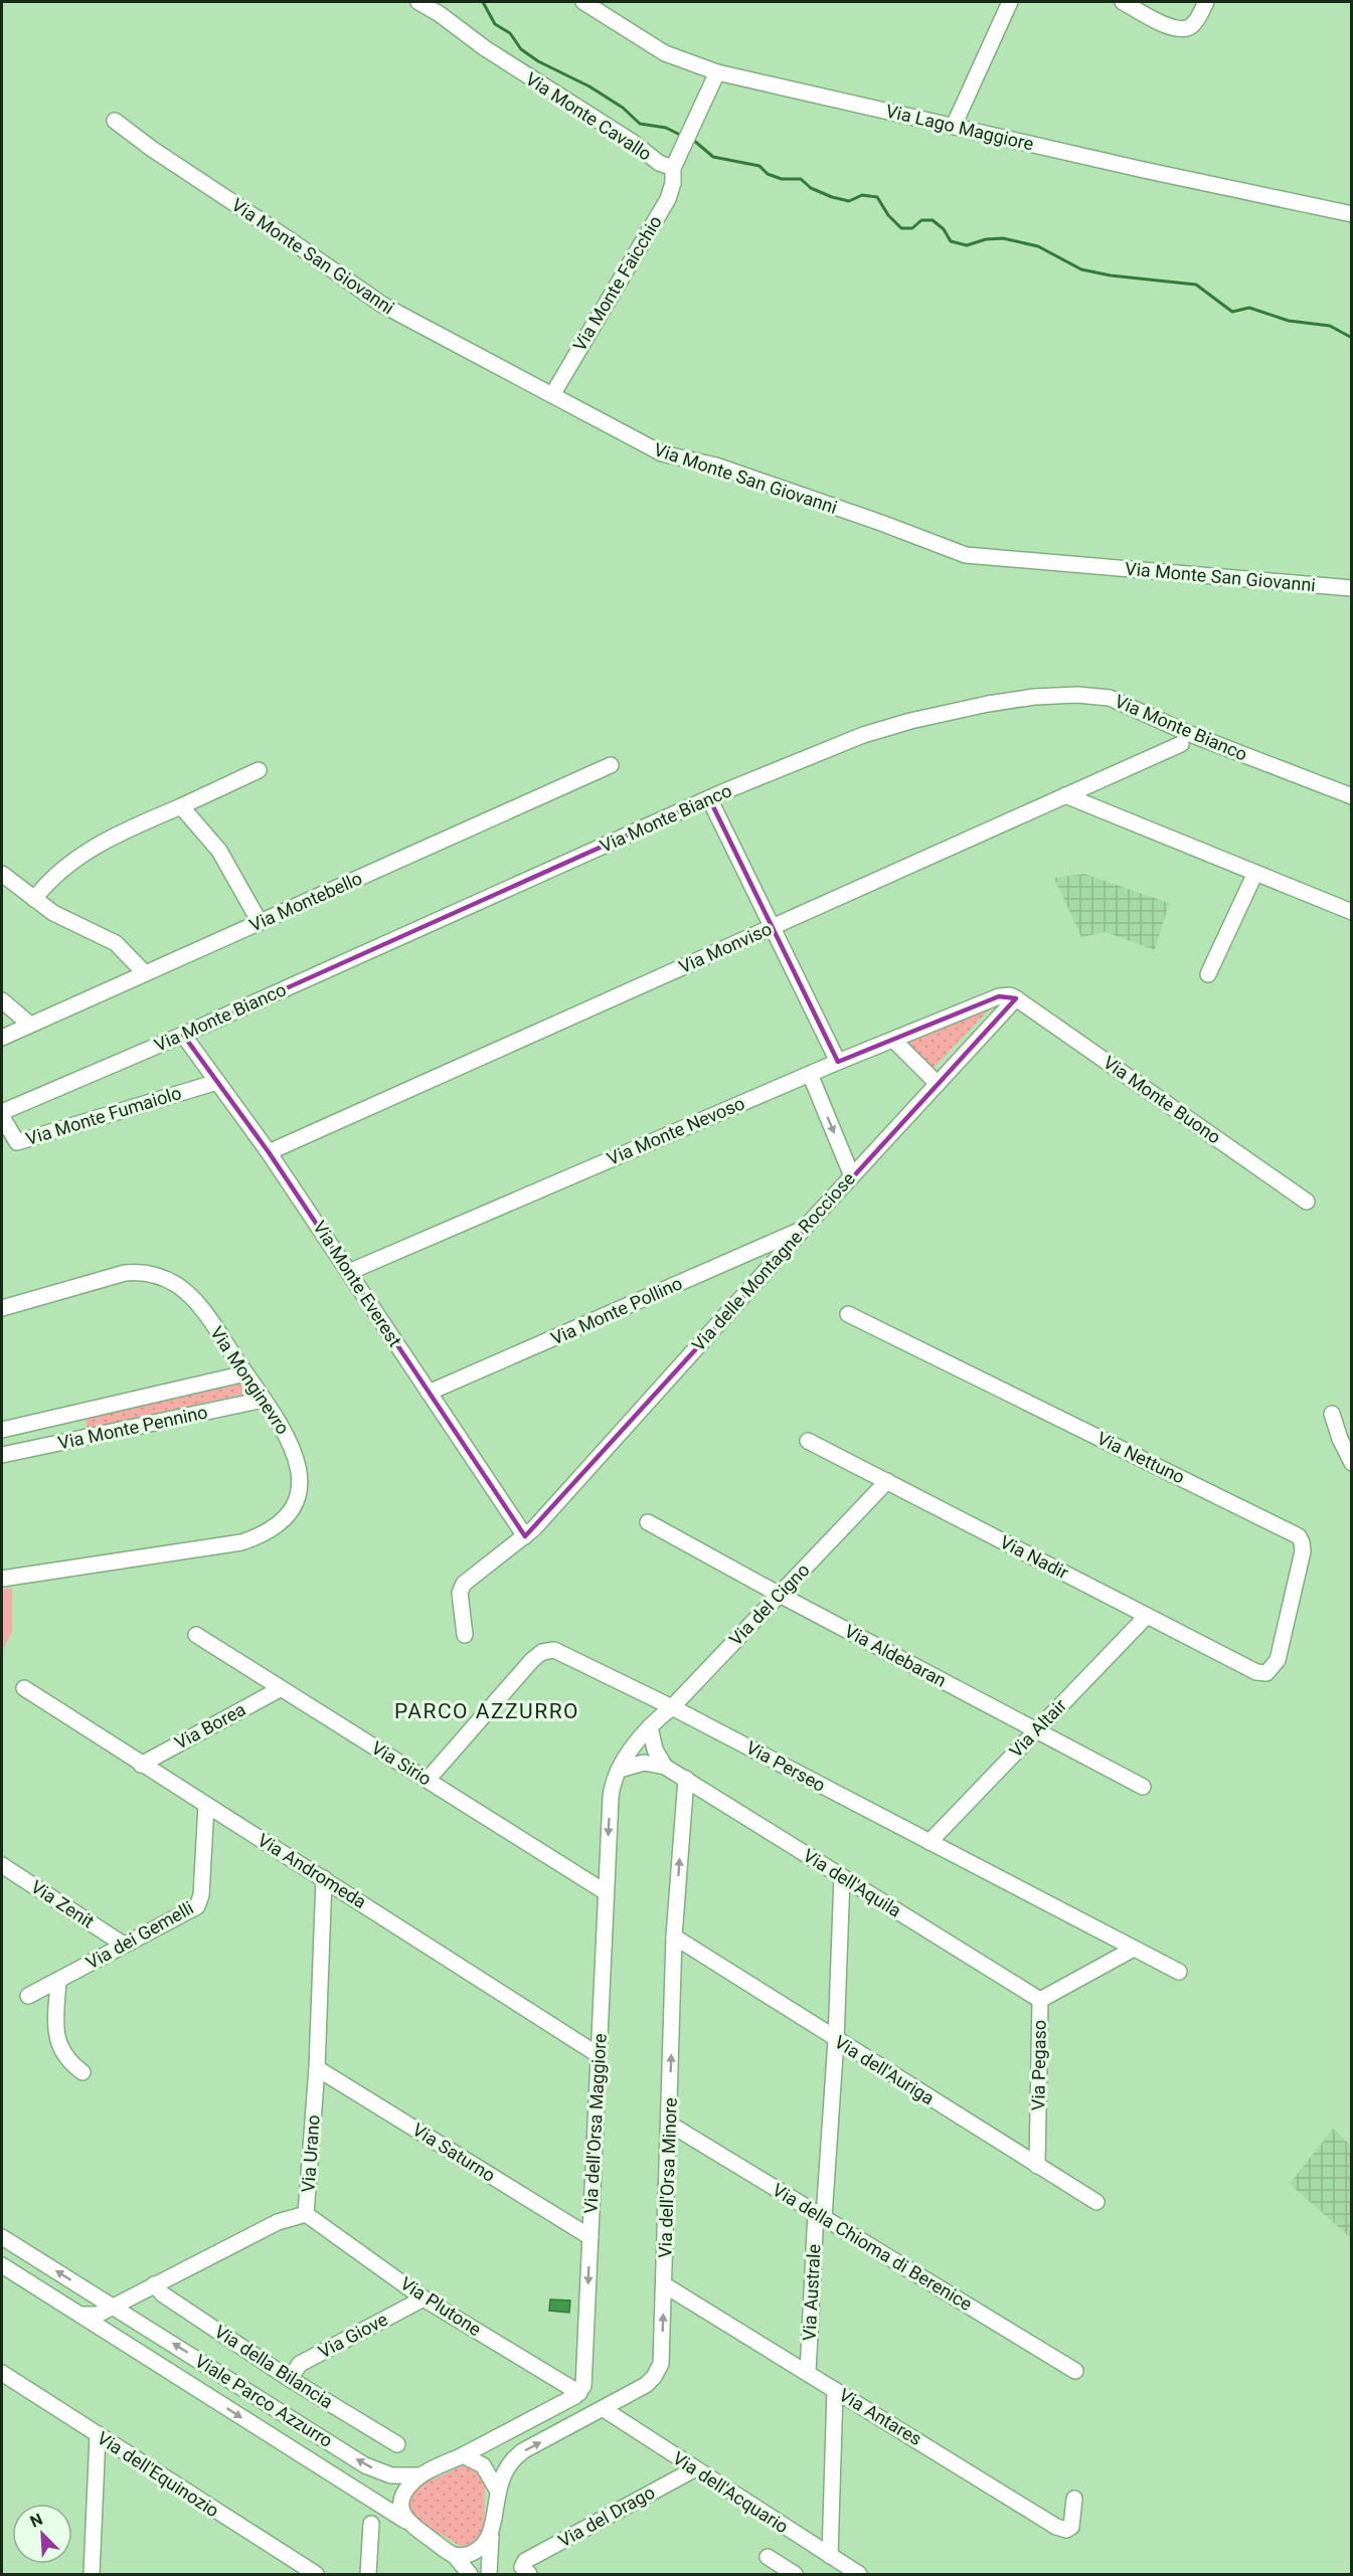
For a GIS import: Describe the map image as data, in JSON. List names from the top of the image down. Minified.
{"streets":{"street":["Via Monte Cavallo","Via Lago Maggiore","Via Monte San Giovanni","Via Monte Faicchio","Via Monte Bianco","Via Montebello","Via Monviso","Via Monte Buono","Via Monte Fumaiolo","Via Monte Nevoso","Via delle Montagne Rocciose","Via Monte Everest","Via Monte Pollino","Via Monginevro","Via Monte Pennino","Via Nettuno","Via Nadir","Via del Cigno","Via Aldebaran","Via Borea","Via Altair","Via Sirio","Via Perseo","Via Andromeda","Via dell'Aquila","Via Zenit","Via dei Gemelli","Via Pegaso","Via dell'Auriga","Via dell'Orsa Maggiore","Via Saturno","Via Urano","Via dell'Orsa Minore","Via della Chioma di Berenice","Via Australe","Via Plutone","Via Giove","Via della Bilancia","Viale Parco Azzurro","Via Antares","Via dell'Equinozio","Via dell'Acquario","Via del Drago"]},"crossings":[["Via Monte Cavallo","Via Lago Maggiore"],["Via Monte Cavallo","Via Monte Faicchio"],["Via Monte San Giovanni","Via Monte Faicchio"],["Via Monte Bianco","Via Monte Everest"],["Via Monviso","Via Monte Everest"],["Via Monte Buono","Via Monte Nevoso"],["Via Monte Buono","Via delle Montagne Rocciose"],["Via Monte Fumaiolo","Via Monte Everest"],["Via Monte Nevoso","Via delle Montagne Rocciose"],["Via Monte Nevoso","Via Monte Everest"],["Via delle Montagne Rocciose","Via Monte Everest"],["Via delle Montagne Rocciose","Via Monte Pollino"],["Via Monte Everest","Via Monte Pollino"],["Via Monginevro","Via Monte Pennino"],["Via Nettuno","Via Nadir"],["Via Nadir","Via del Cigno"],["Via Nadir","Via Altair"],["Via del Cigno","Via Aldebaran"],["Via del Cigno","Via Perseo"],["Via del Cigno","Via dell'Orsa Maggiore"],["Via Aldebaran","Via Altair"],["Via Borea","Via Sirio"],["Via Borea","Via Andromeda"],["Via Altair","Via Perseo"],["Via Sirio","Via Perseo"],["Via Sirio","Via dell'Orsa Maggiore"],["Via Perseo","Via Pegaso"],["Via Andromeda","Via dei Gemelli"],["Via Andromeda","Via dell'Orsa Maggiore"],["Via Andromeda","Via Urano"],["Via dell'Aquila","Via Pegaso"],["Via dell'Aquila","Via dell'Orsa Minore"],["Via dell'Aquila","Via Australe"],["Via Zenit","Via dei Gemelli"],["Via Pegaso","Via dell'Auriga"],["Via dell'Auriga","Via dell'Orsa Minore"],["Via dell'Auriga","Via Australe"],["Via dell'Orsa Maggiore","Via Saturno"],["Via dell'Orsa Maggiore","Via Plutone"],["Via Saturno","Via Urano"],["Via Urano","Via Plutone"],["Via Urano","Via della Bilancia"],["Via Urano","Viale Parco Azzurro"],["Via dell'Orsa Minore","Via della Chioma di Berenice"],["Via dell'Orsa Minore","Viale Parco Azzurro"],["Via dell'Orsa Minore","Via Antares"],["Via dell'Orsa Minore","Via dell'Acquario"],["Via della Chioma di Berenice","Via Australe"],["Via Australe","Via Antares"],["Via Plutone","Via Giove"],["Via Giove","Via della Bilancia"],["Via dell'Acquario","Via del Drago"]],"one_way":["Via dell'Orsa Maggiore","Via dell'Orsa Minore"],"districts":["PARCO AZZURRO"],"north":"top left"}
